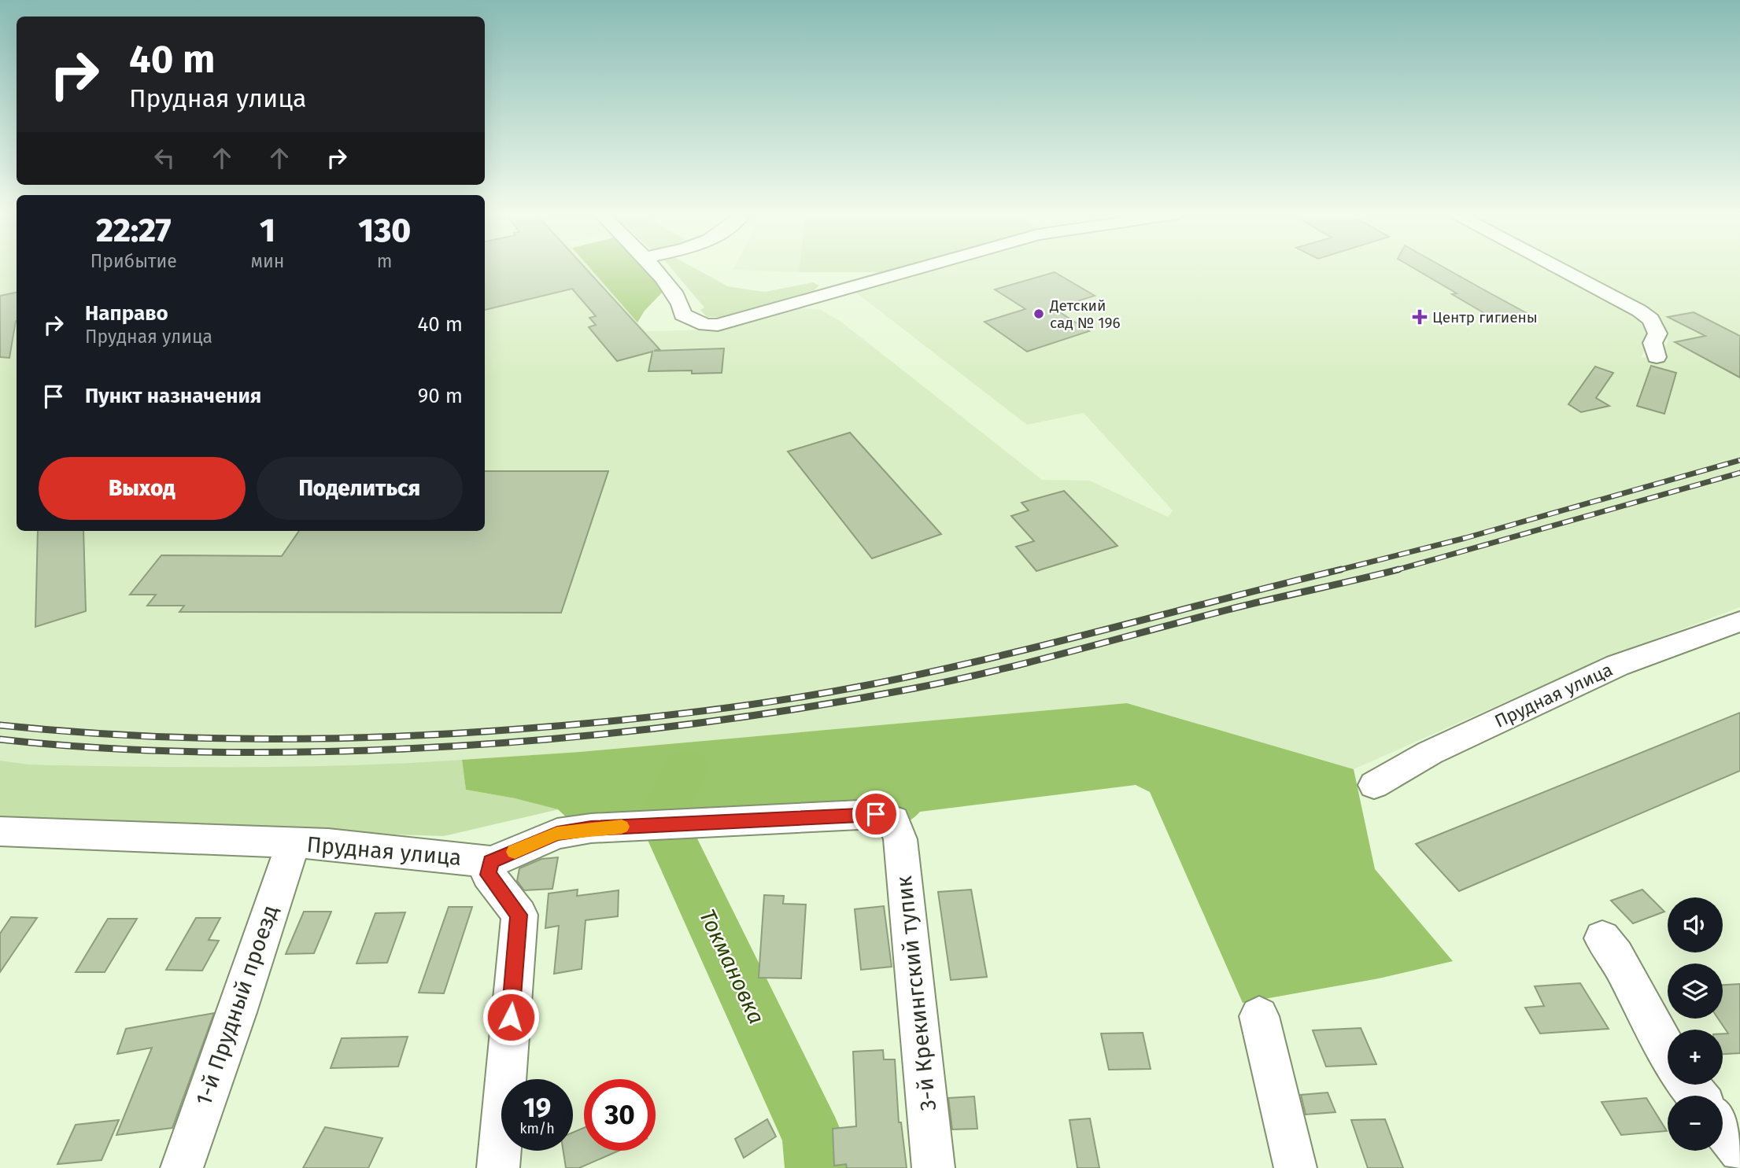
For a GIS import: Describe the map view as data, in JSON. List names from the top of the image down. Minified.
{"streets":{"street":["Прудная улица","3-й Крекингский тупик","1-й Прудный проезд"]},"crossings":[["Прудная улица","3-й Крекингский тупик"],["Прудная улица","1-й Прудный проезд"]],"water":["Токмановка"],"places":{"other":["Детский сад № 196"],"health":["Центр гигиены"]},"page":{"turn":["40 m","Прудная улица"],"eta":["22:27","Прибытие","1","мин","130","m"],"list":[{"name":"Направо","note":"Прудная улица","value":"40 m"},{"name":"Пункт назначения","value":"90 m"}],"buttons":["Выход","Поделиться"],"map_buttons":["+","−"],"speed":"19 km/h","limit":"30"}}
